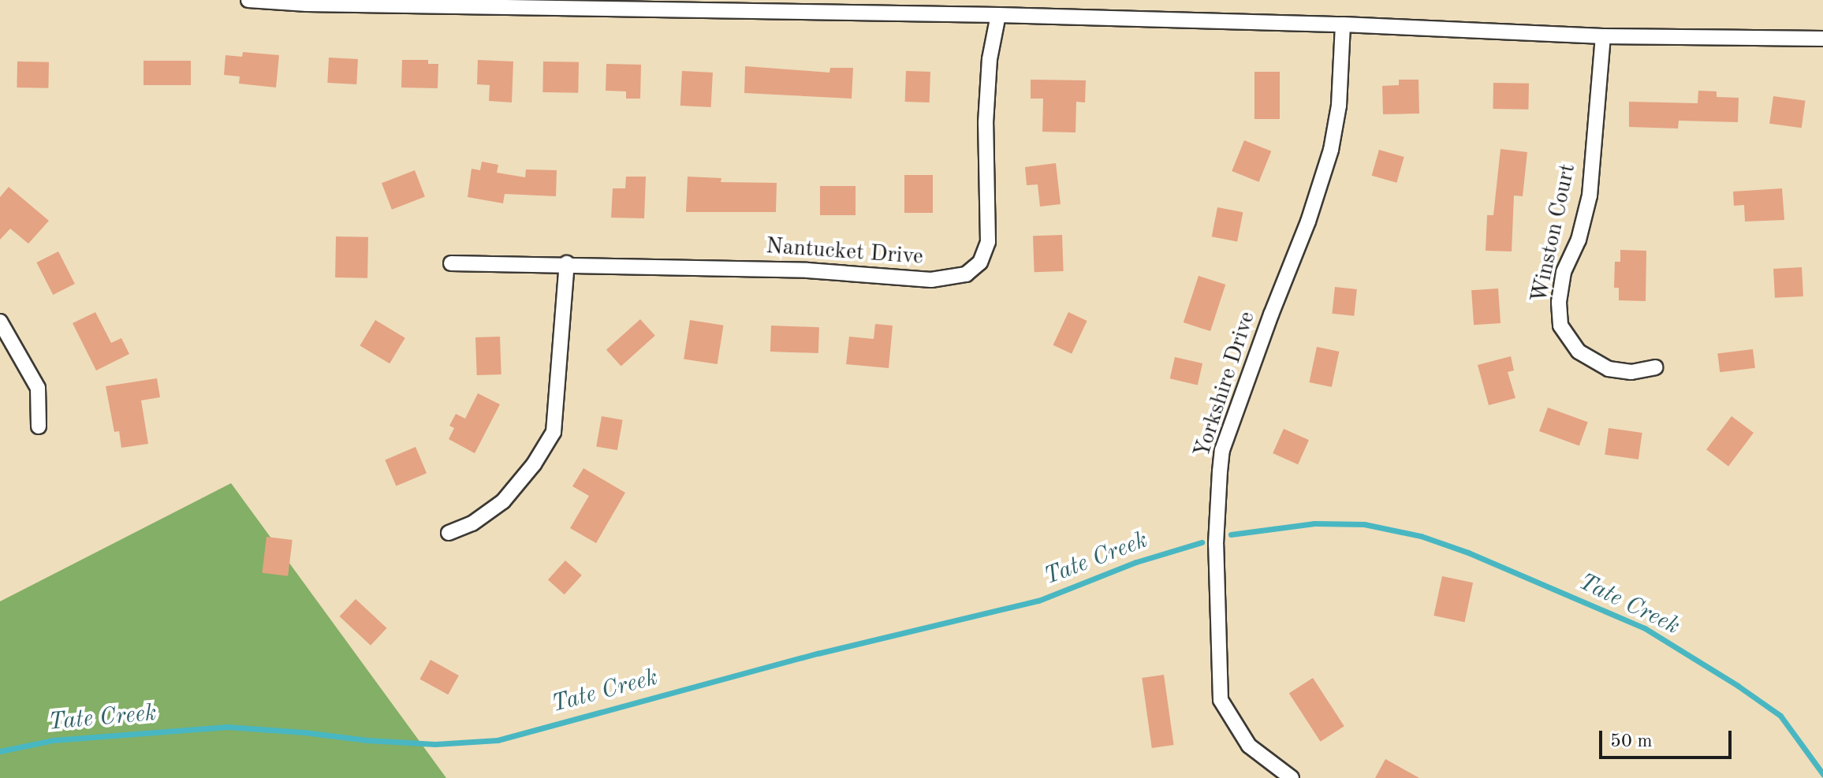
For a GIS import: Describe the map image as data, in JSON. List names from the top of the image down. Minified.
{"streets":{"street":["Winston Court","Nantucket Drive","Yorkshire Drive"]},"water":["Tate Creek"],"scale_bar":"50 m"}
